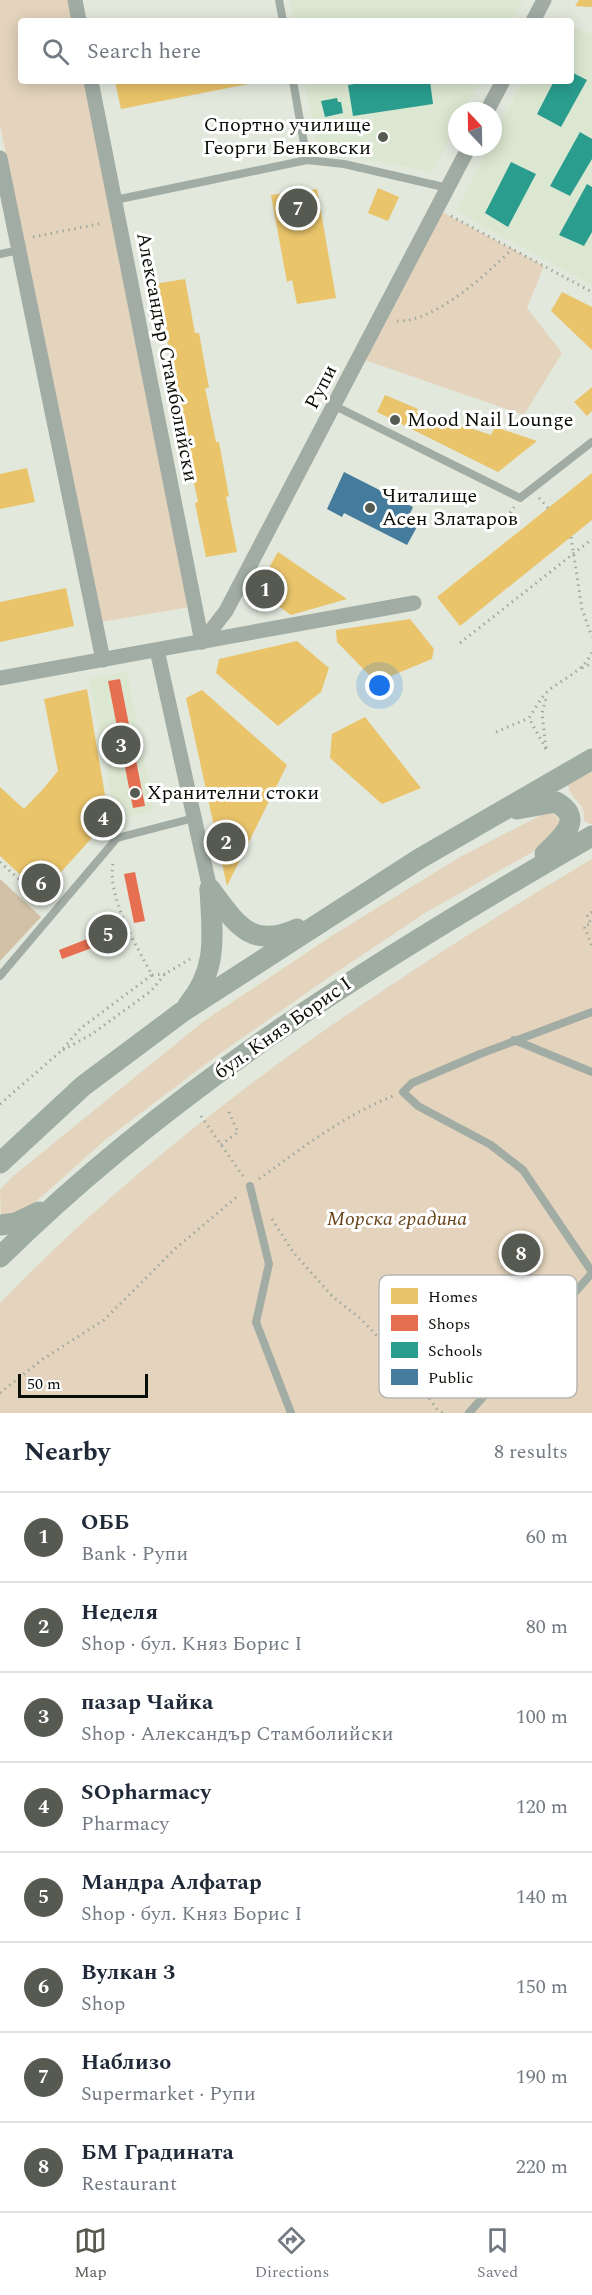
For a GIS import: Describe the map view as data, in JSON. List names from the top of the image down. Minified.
{"streets":{"main road":["бул. Княз Борис I"],"street":["Александър Стамболийски","Рупи"]},"crossings":[["Александър Стамболийски","Рупи"]],"parks":["Морска градина"],"places":["Спортно училище Георги Бенковски","Mood Nail Lounge","Читалище Асен Златаров","Хранителни стоки"],"legend":["Homes","Shops","Schools","Public"],"scale_bar":"50 m","north":"top","page":{"search":"Search here","pins":["7","1","3","4","2","6","5","8"],"scale":"50 m","heading":["Nearby","8 results"],"list":[{"mark":"1","name":"ОББ","note":"Bank · Рупи","value":"60 m"},{"mark":"2","name":"Неделя","note":"Shop · бул. Княз Борис I","value":"80 m"},{"mark":"3","name":"пазар Чайка","note":"Shop · Александър Стамболийски","value":"100 m"},{"mark":"4","name":"SOpharmacy","note":"Pharmacy","value":"120 m"},{"mark":"5","name":"Мандра Алфатар","note":"Shop · бул. Княз Борис I","value":"140 m"},{"mark":"6","name":"Вулкан 3","note":"Shop","value":"150 m"},{"mark":"7","name":"Наблизо","note":"Supermarket · Рупи","value":"190 m"},{"mark":"8","name":"БМ Градината","note":"Restaurant","value":"220 m"}],"nav":["Map","Directions","Saved"]}}
